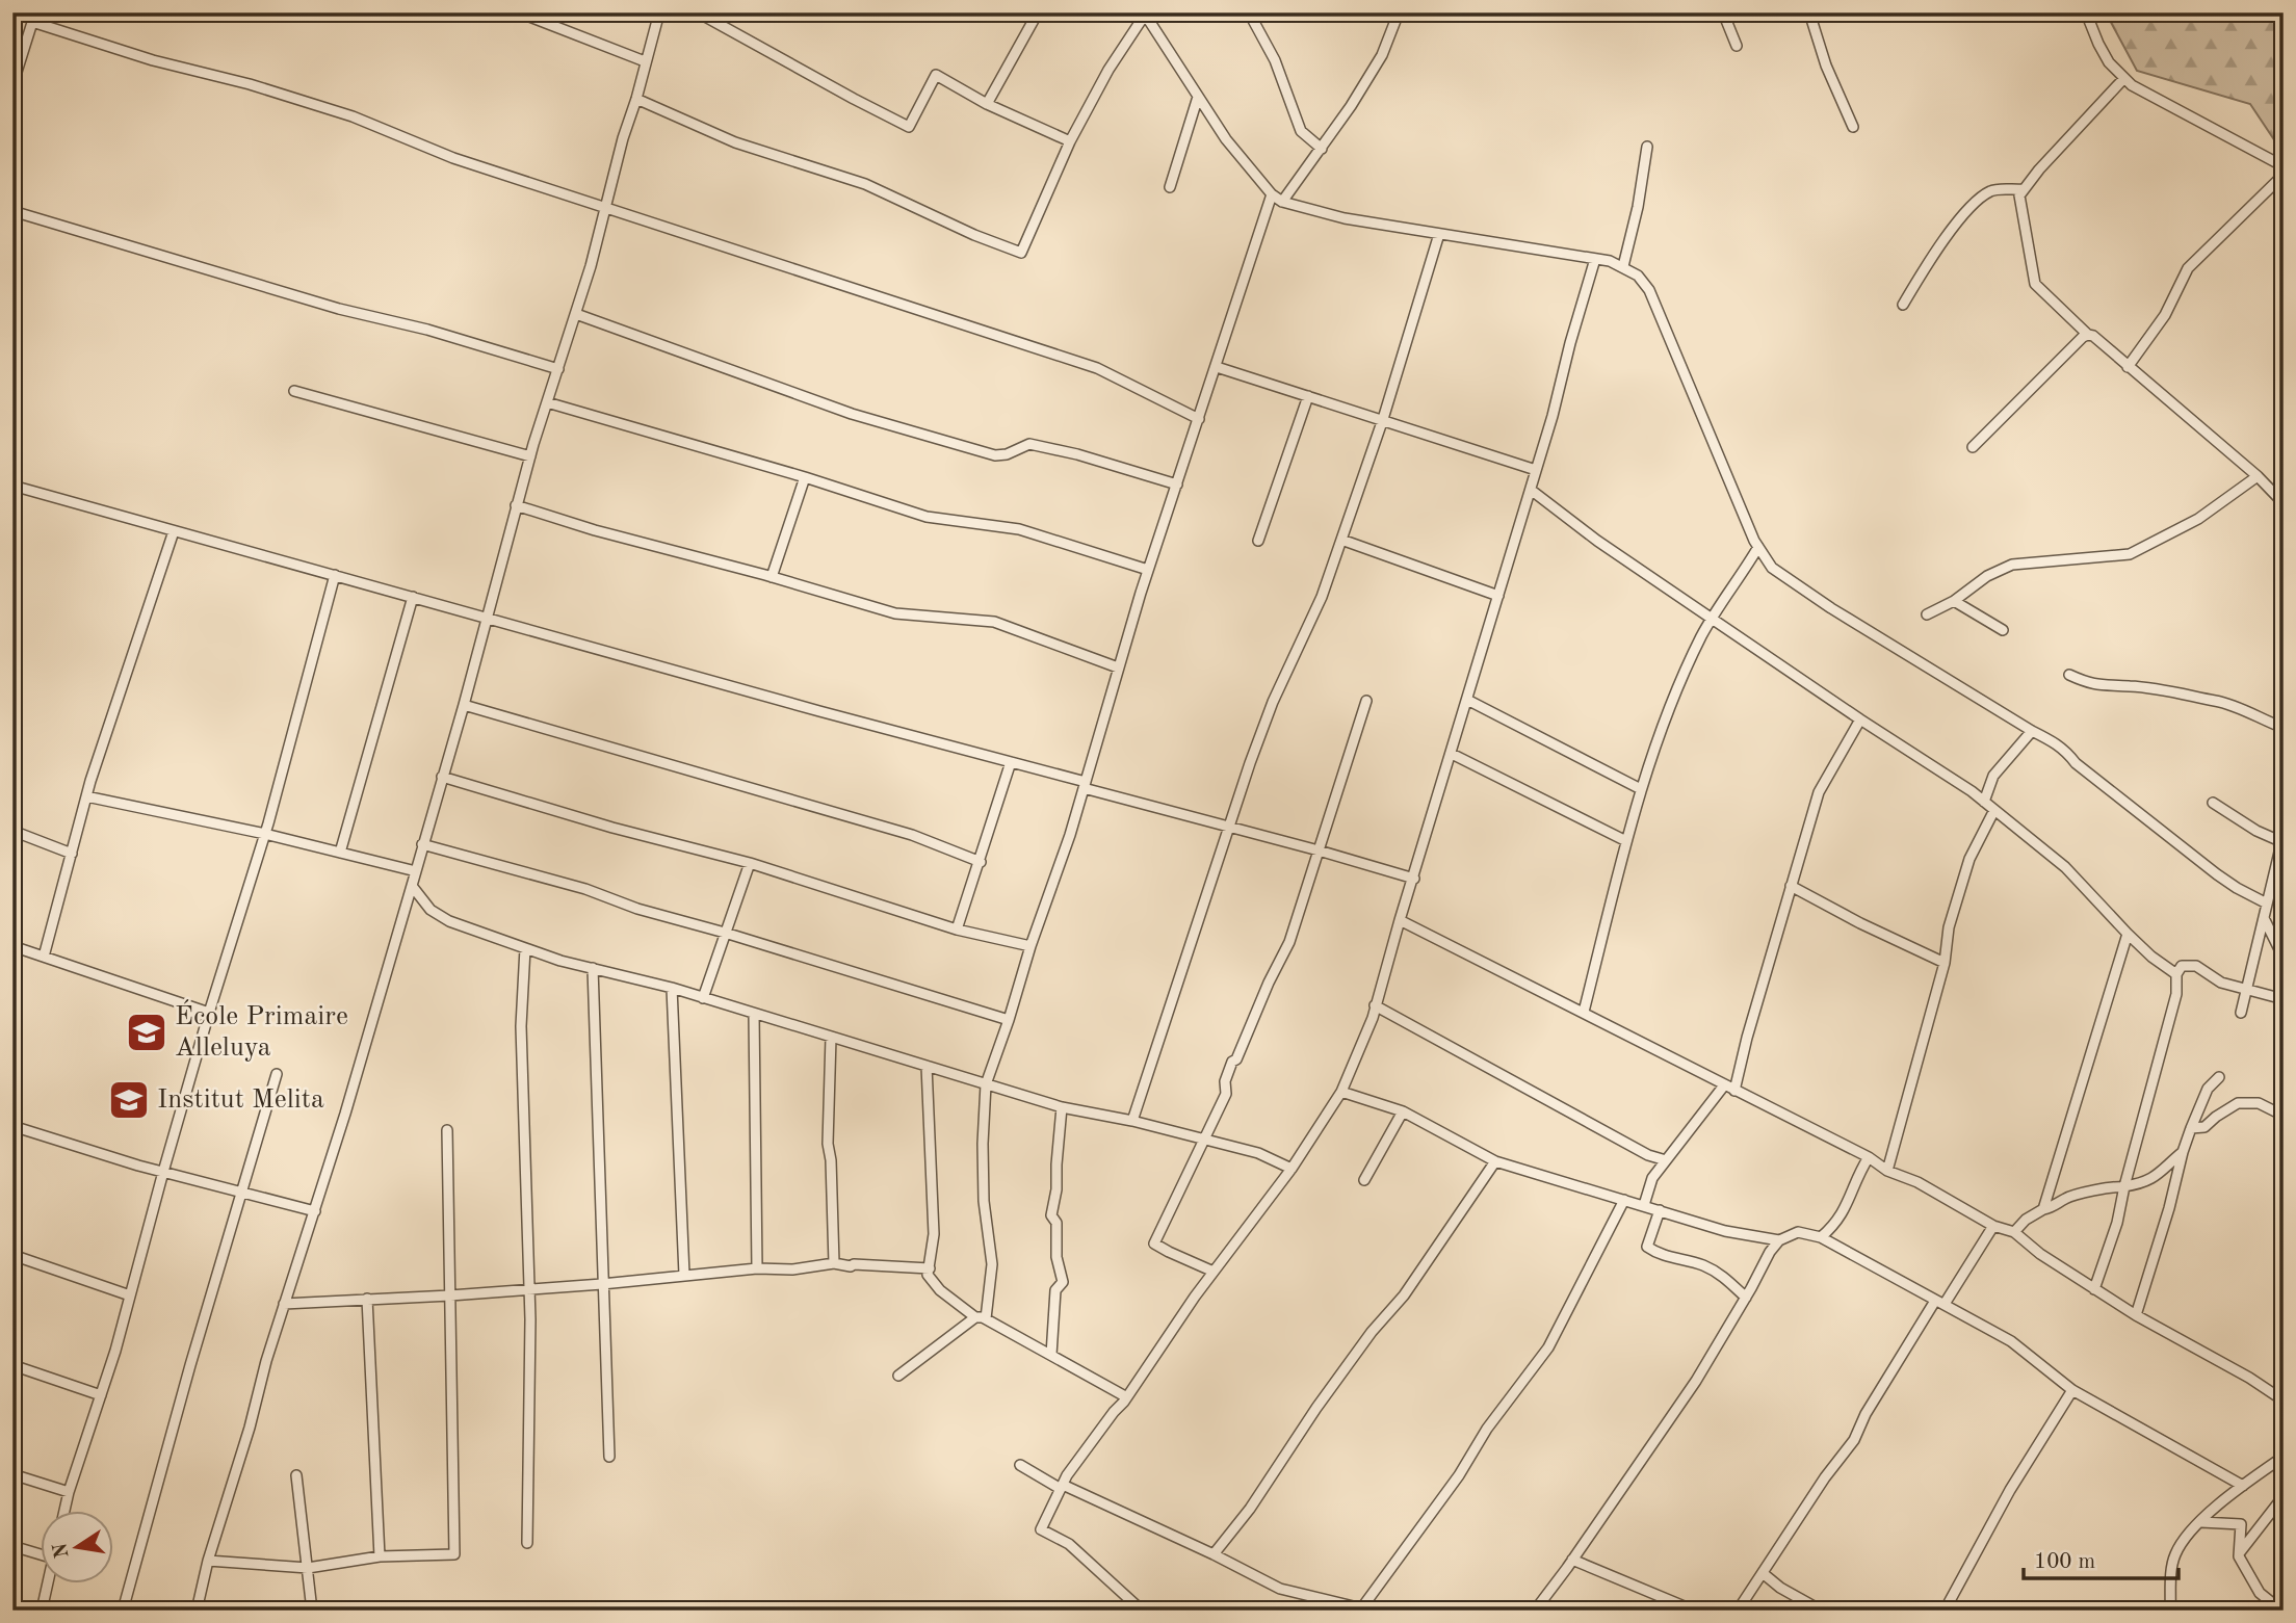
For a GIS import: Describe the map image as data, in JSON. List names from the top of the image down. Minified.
{"places":{"school or university":["École Primaire Alleluya","Institut Melita"]},"scale_bar":"100 m","north":"left"}
